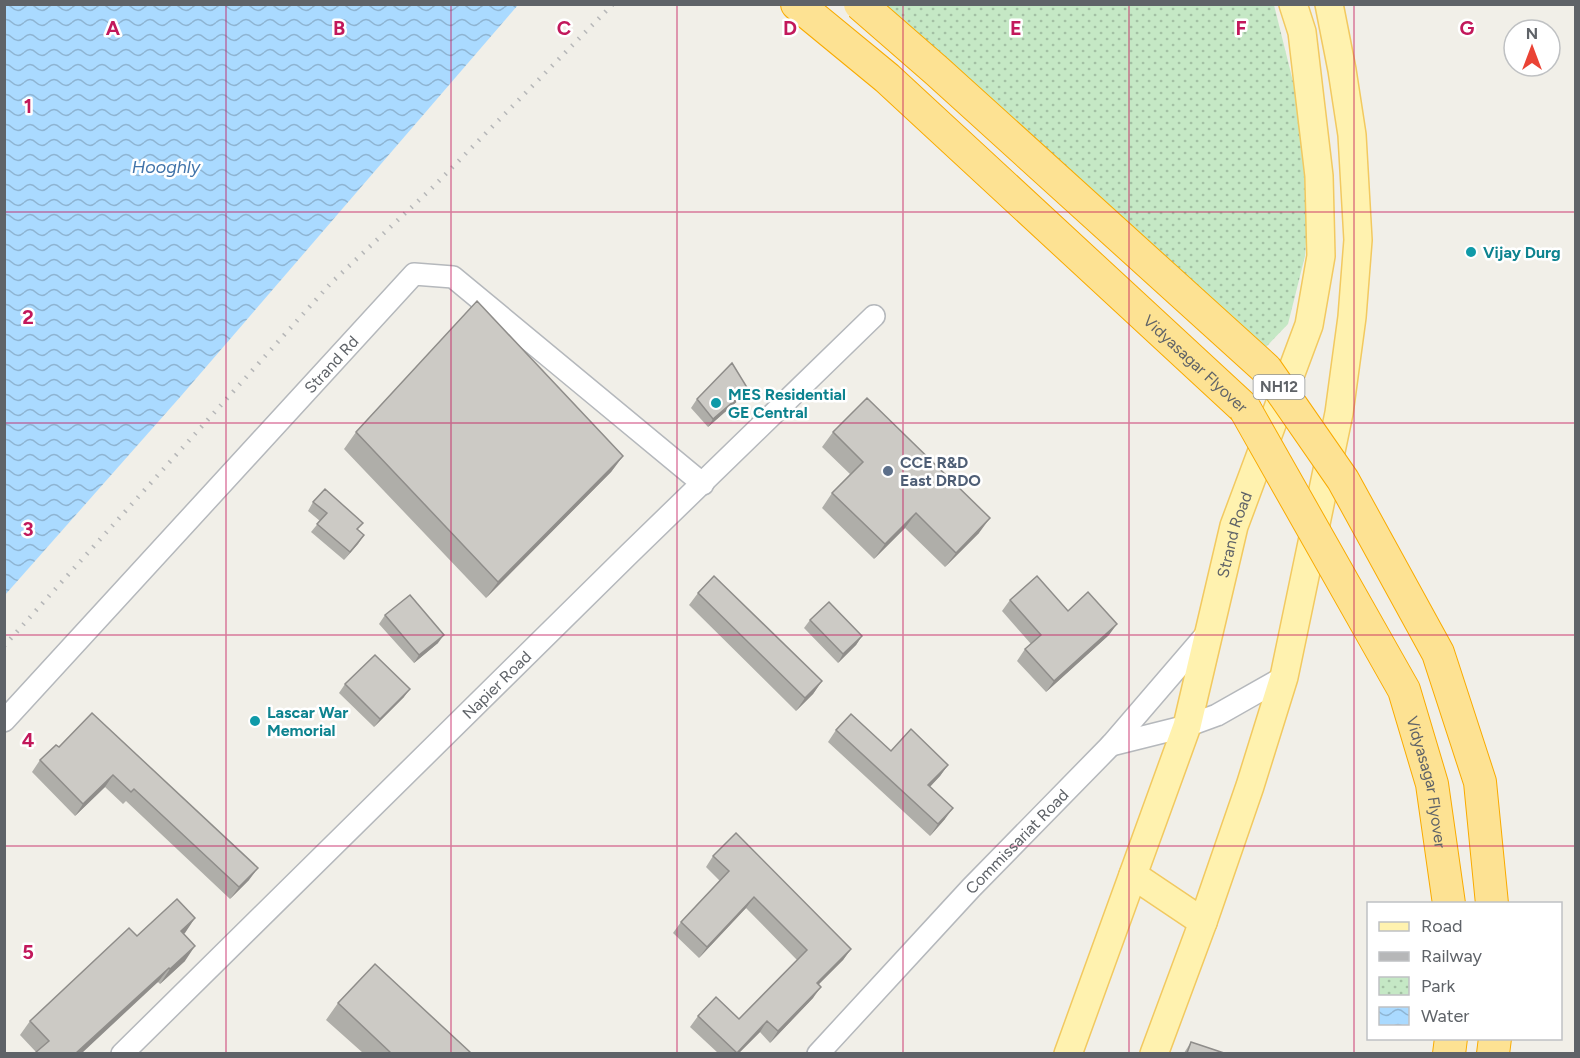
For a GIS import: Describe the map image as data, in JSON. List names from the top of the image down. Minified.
{"streets":{"highway":["Vidyasagar Flyover","NH12"],"main road":["Strand Road"],"street":["Strand Rd","Napier Road","Commissariat Road"]},"crossings":[["Strand Rd","Napier Road"],["Strand Road","Commissariat Road"]],"water":["Hooghly"],"places":["Vijay Durg","MES Residential GE Central","CCE R&D East DRDO","Lascar War Memorial"],"legend":["Road","Railway","Park","Water"],"north":"top","grid":{"columns":["A","B","C","D","E","F","G"],"rows":["1","2","3","4","5"]}}
